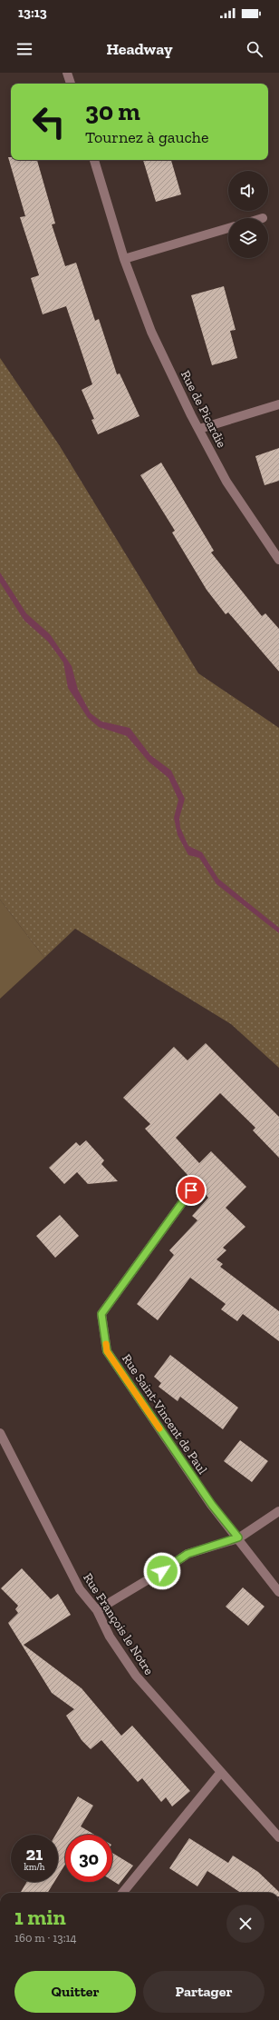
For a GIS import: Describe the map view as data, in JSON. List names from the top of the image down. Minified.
{"streets":{"street":["Rue de Picardie","Rue Saint-Vincent de Paul","Rue François le Notre"]},"page":{"status":"13:13","header":"Headway","turn":["30 m","Tournez à gauche"],"speed":"21 km/h","limit":"30","heading":["1 min","160 m · 13:14"],"buttons":["Quitter","Partager"]}}
